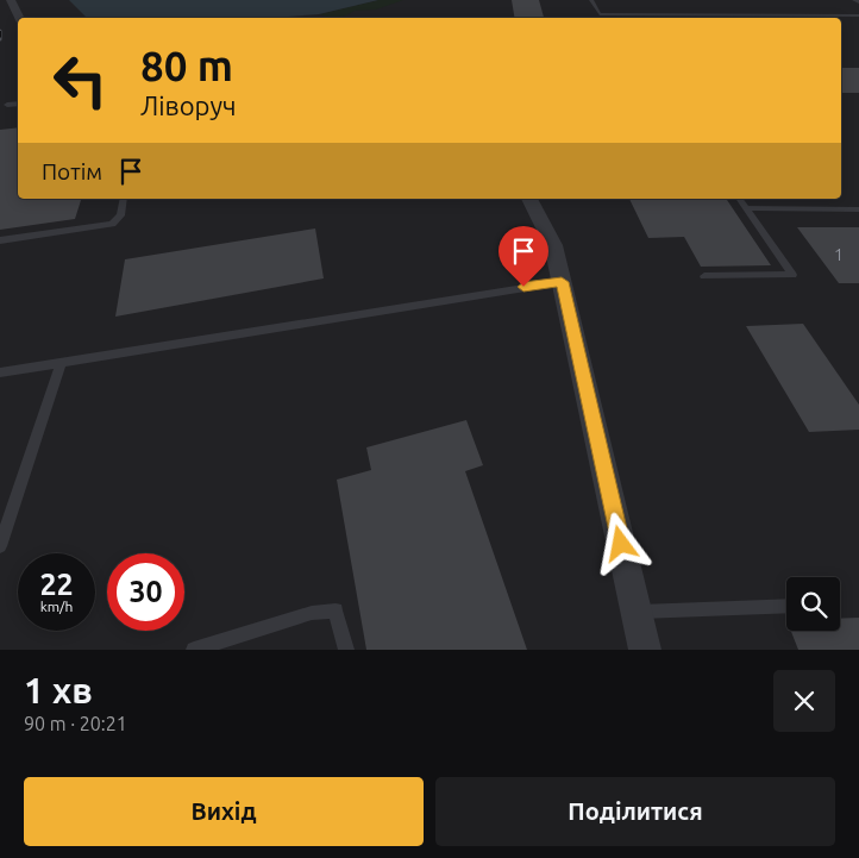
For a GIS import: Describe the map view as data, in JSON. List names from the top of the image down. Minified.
{"house_numbers":["1"],"page":{"turn":["80 m","Ліворуч"],"then":"Потім","speed":"22 km/h","limit":"30","heading":["1 хв","90 m · 20:21"],"buttons":["Вихід","Поділитися"]}}
